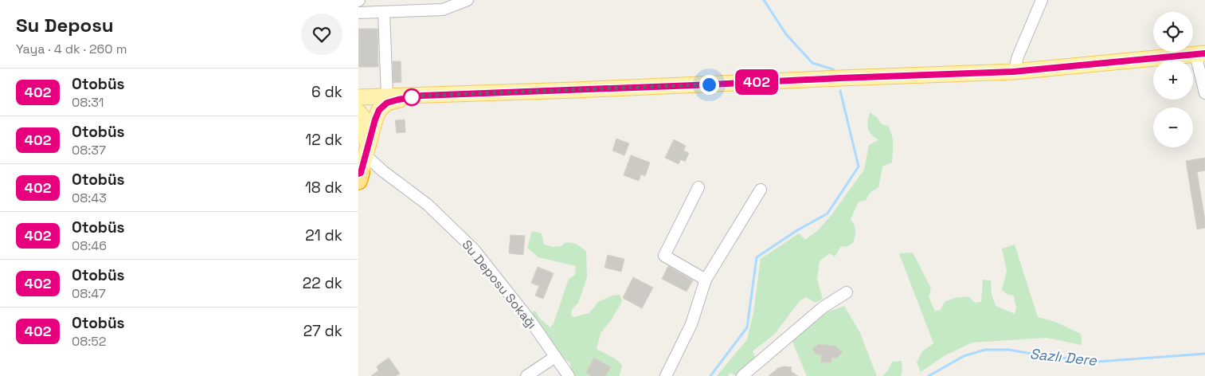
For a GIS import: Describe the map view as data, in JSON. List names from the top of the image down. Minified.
{"streets":{"street":["Su Deposu Sokağı"]},"water":["Sazlı Dere"],"lines":["bus line 402"],"page":{"heading":["Su Deposu","Yaya · 4 dk · 260 m"],"on_map":"402","map_buttons":["+","−"],"list":[{"mark":"402","name":"Otobüs","note":"08:31","value":"6 dk"},{"mark":"402","name":"Otobüs","note":"08:37","value":"12 dk"},{"mark":"402","name":"Otobüs","note":"08:43","value":"18 dk"},{"mark":"402","name":"Otobüs","note":"08:46","value":"21 dk"},{"mark":"402","name":"Otobüs","note":"08:47","value":"22 dk"},{"mark":"402","name":"Otobüs","note":"08:52","value":"27 dk"}]}}
